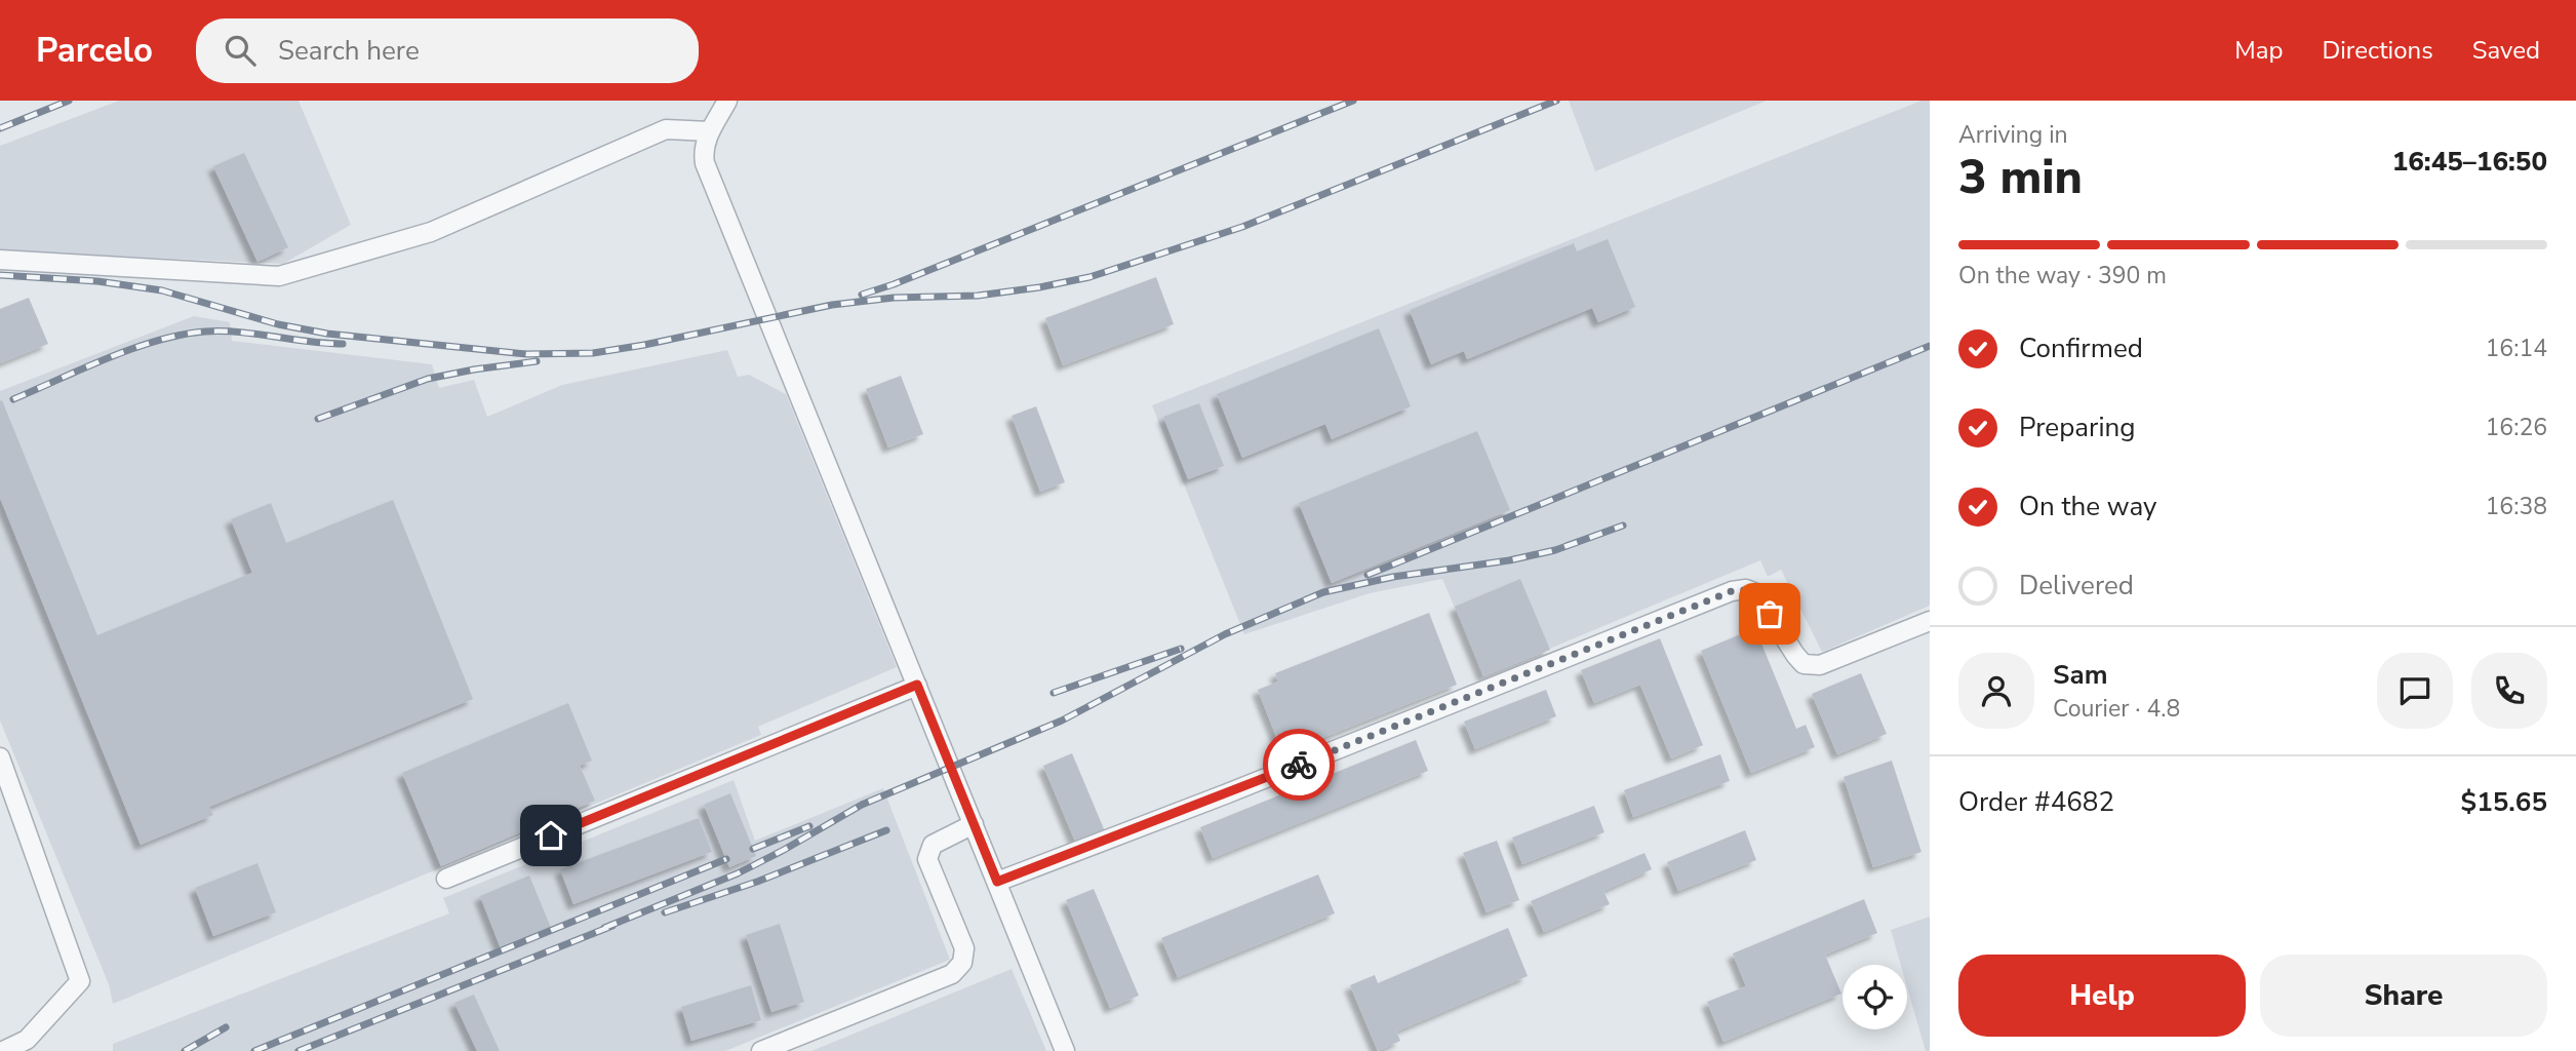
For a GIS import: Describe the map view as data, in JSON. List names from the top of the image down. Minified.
{"page":{"header":"Parcelo","search":"Search here","nav":["Map","Directions","Saved"],"heading":["3 min","Arriving in","16:45–16:50"],"panel":["Sam","Courier · 4.8","Order #4682","$15.65"],"bar":"On the way · 390 m","list":[["Confirmed","16:14"],["Preparing","16:26"],["On the way","16:38"],"Delivered"],"buttons":["Help","Share"]}}
